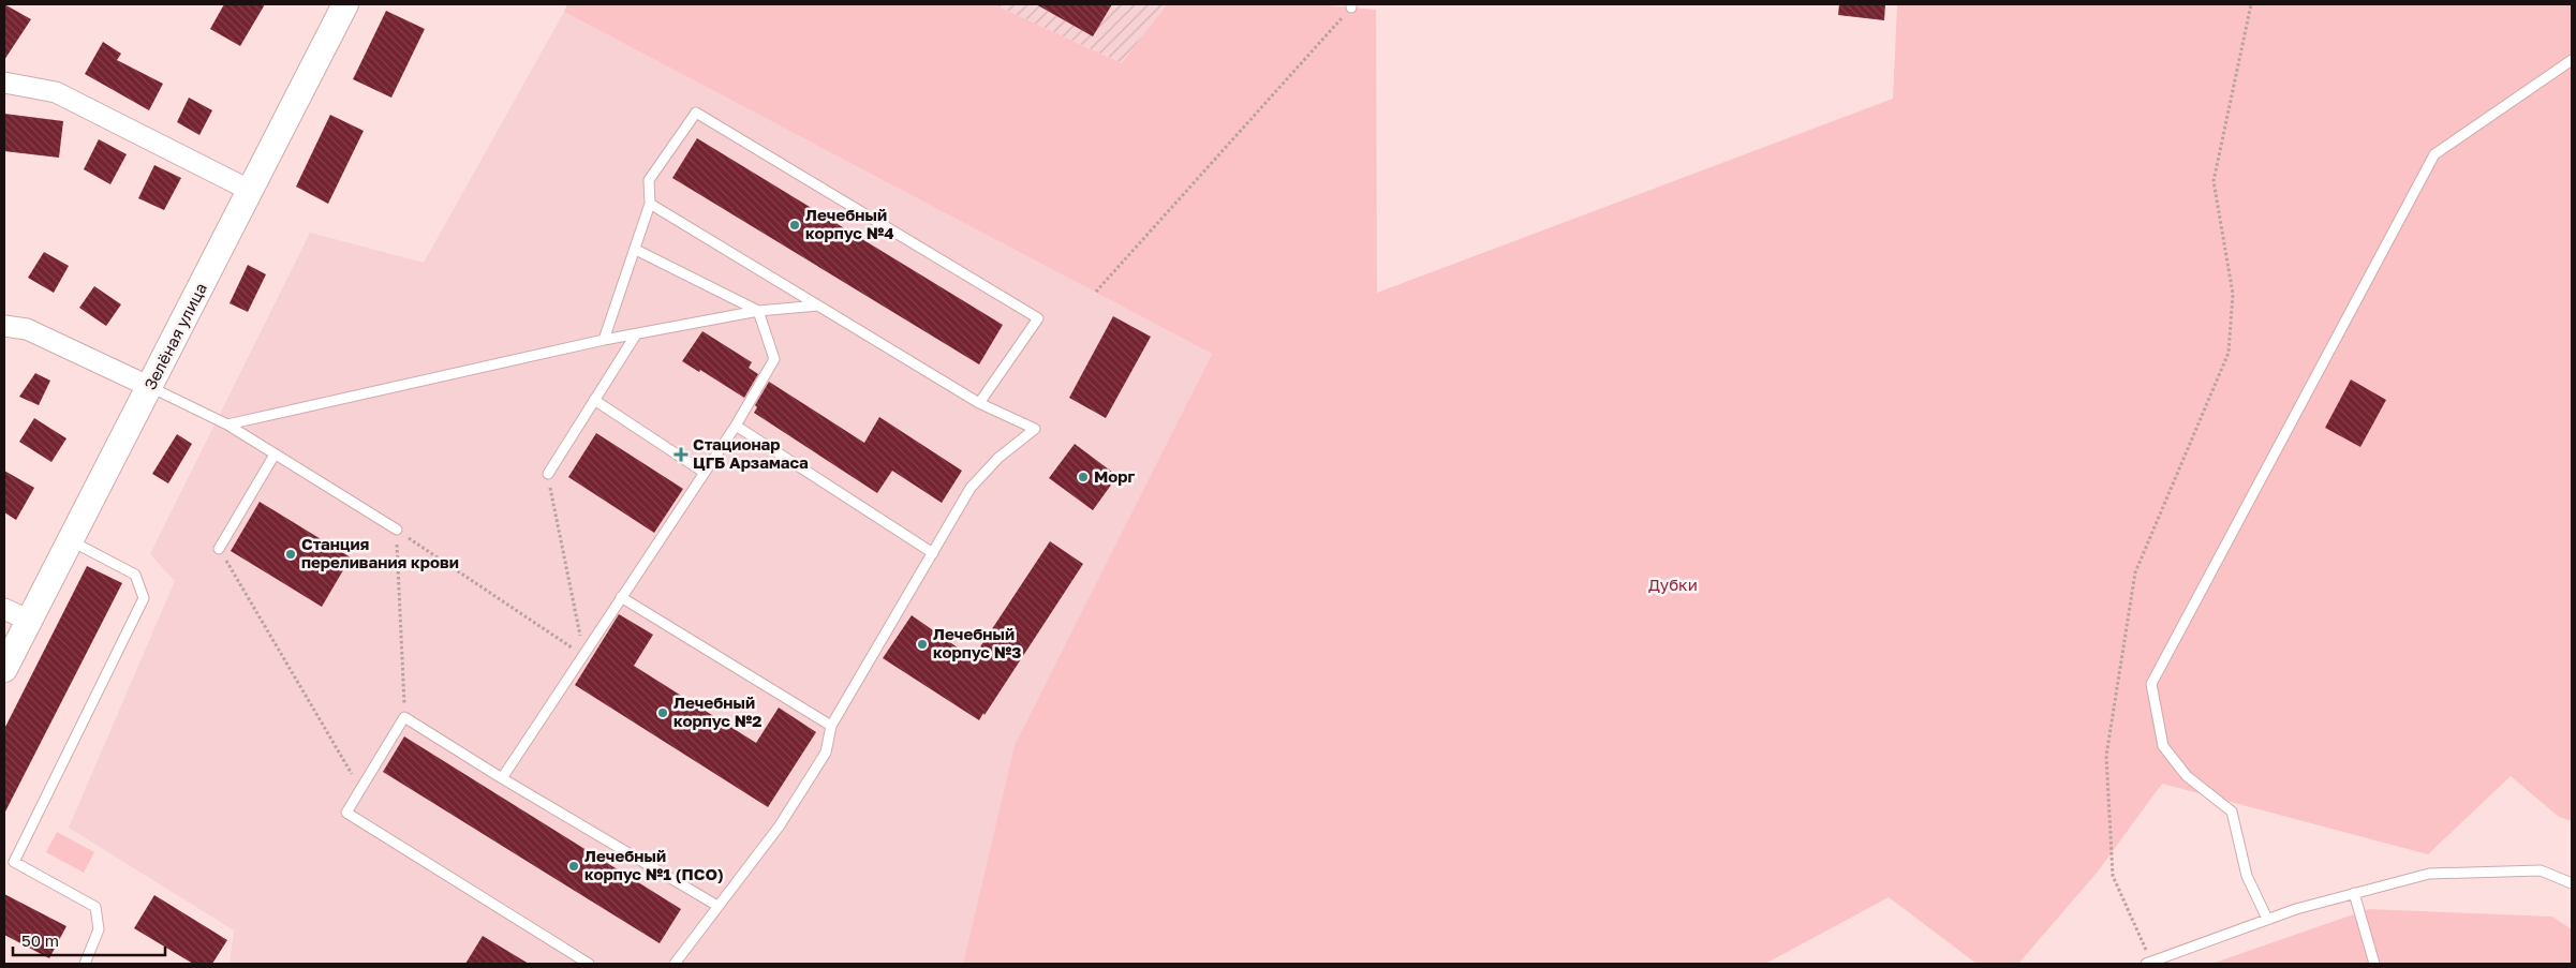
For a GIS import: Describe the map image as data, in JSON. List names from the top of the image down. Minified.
{"streets":{"street":["Зелёная улица"]},"parks":["Дубки"],"places":{"other":["Лечебный корпус №4","Морг","Станция переливания крови","Лечебный корпус №3","Лечебный корпус №2","Лечебный корпус №1 (ПСО)"],"health":["Стационар ЦГБ Арзамаса"]},"scale_bar":"50 m"}
